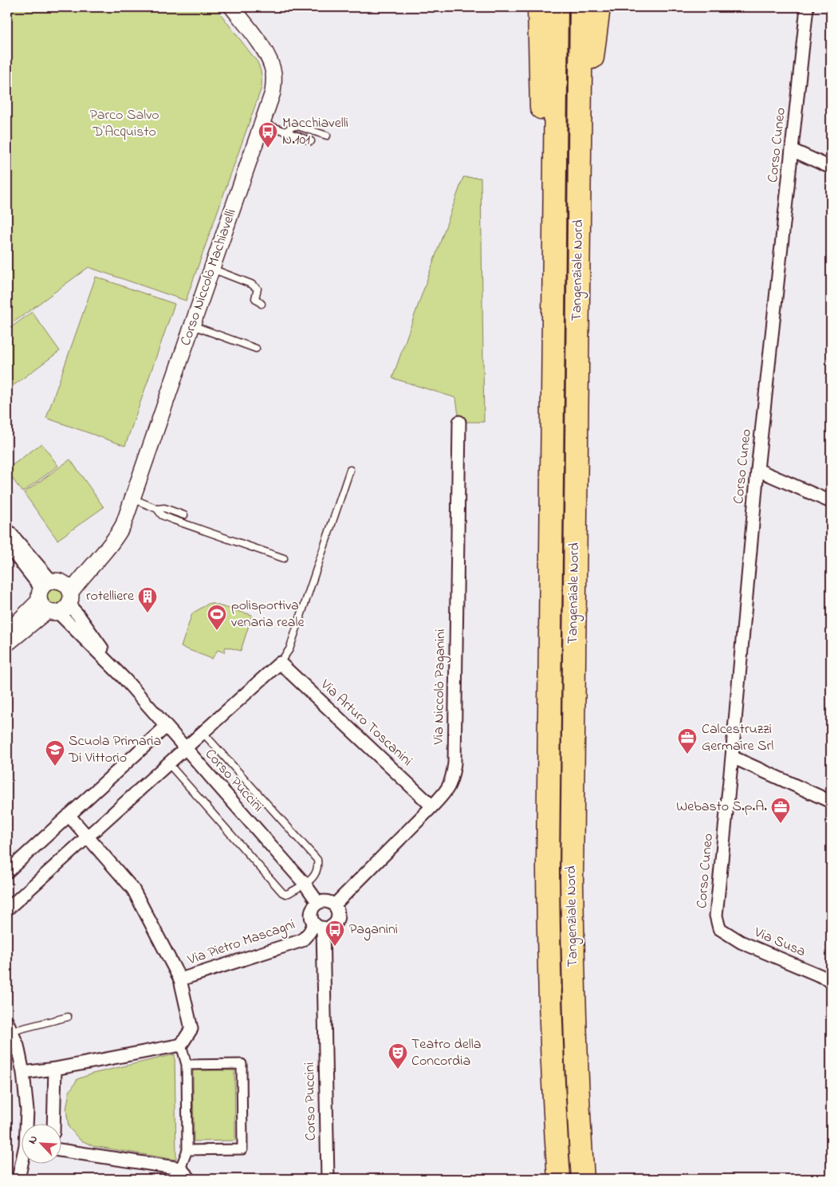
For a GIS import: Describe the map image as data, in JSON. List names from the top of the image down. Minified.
{"streets":{"highway":["Tangenziale Nord"],"street":["Corso Cuneo","Corso Niccolò Machiavelli","Via Niccolò Paganini","Via Arturo Toscanini","Corso Puccini","Via Pietro Mascagni","Via Susa"]},"crossings":[["Corso Cuneo","Via Susa"],["Corso Niccolò Machiavelli","Corso Puccini"],["Via Niccolò Paganini","Via Arturo Toscanini"],["Via Niccolò Paganini","Corso Puccini"],["Via Niccolò Paganini","Via Pietro Mascagni"],["Corso Puccini","Via Pietro Mascagni"]],"parks":["Parco Salvo D'Acquisto"],"places":{"bus stop":["Macchiavelli N.101","Paganini"],"building":["rotelliere"],"sports":["polisportiva venaria reale"],"office":["Calcestruzzi Germaire Srl","Webasto S.p.A."],"school or university":["Scuola Primaria Di Vittorio"],"theatre":["Teatro della Concordia"]},"north":"top left"}
